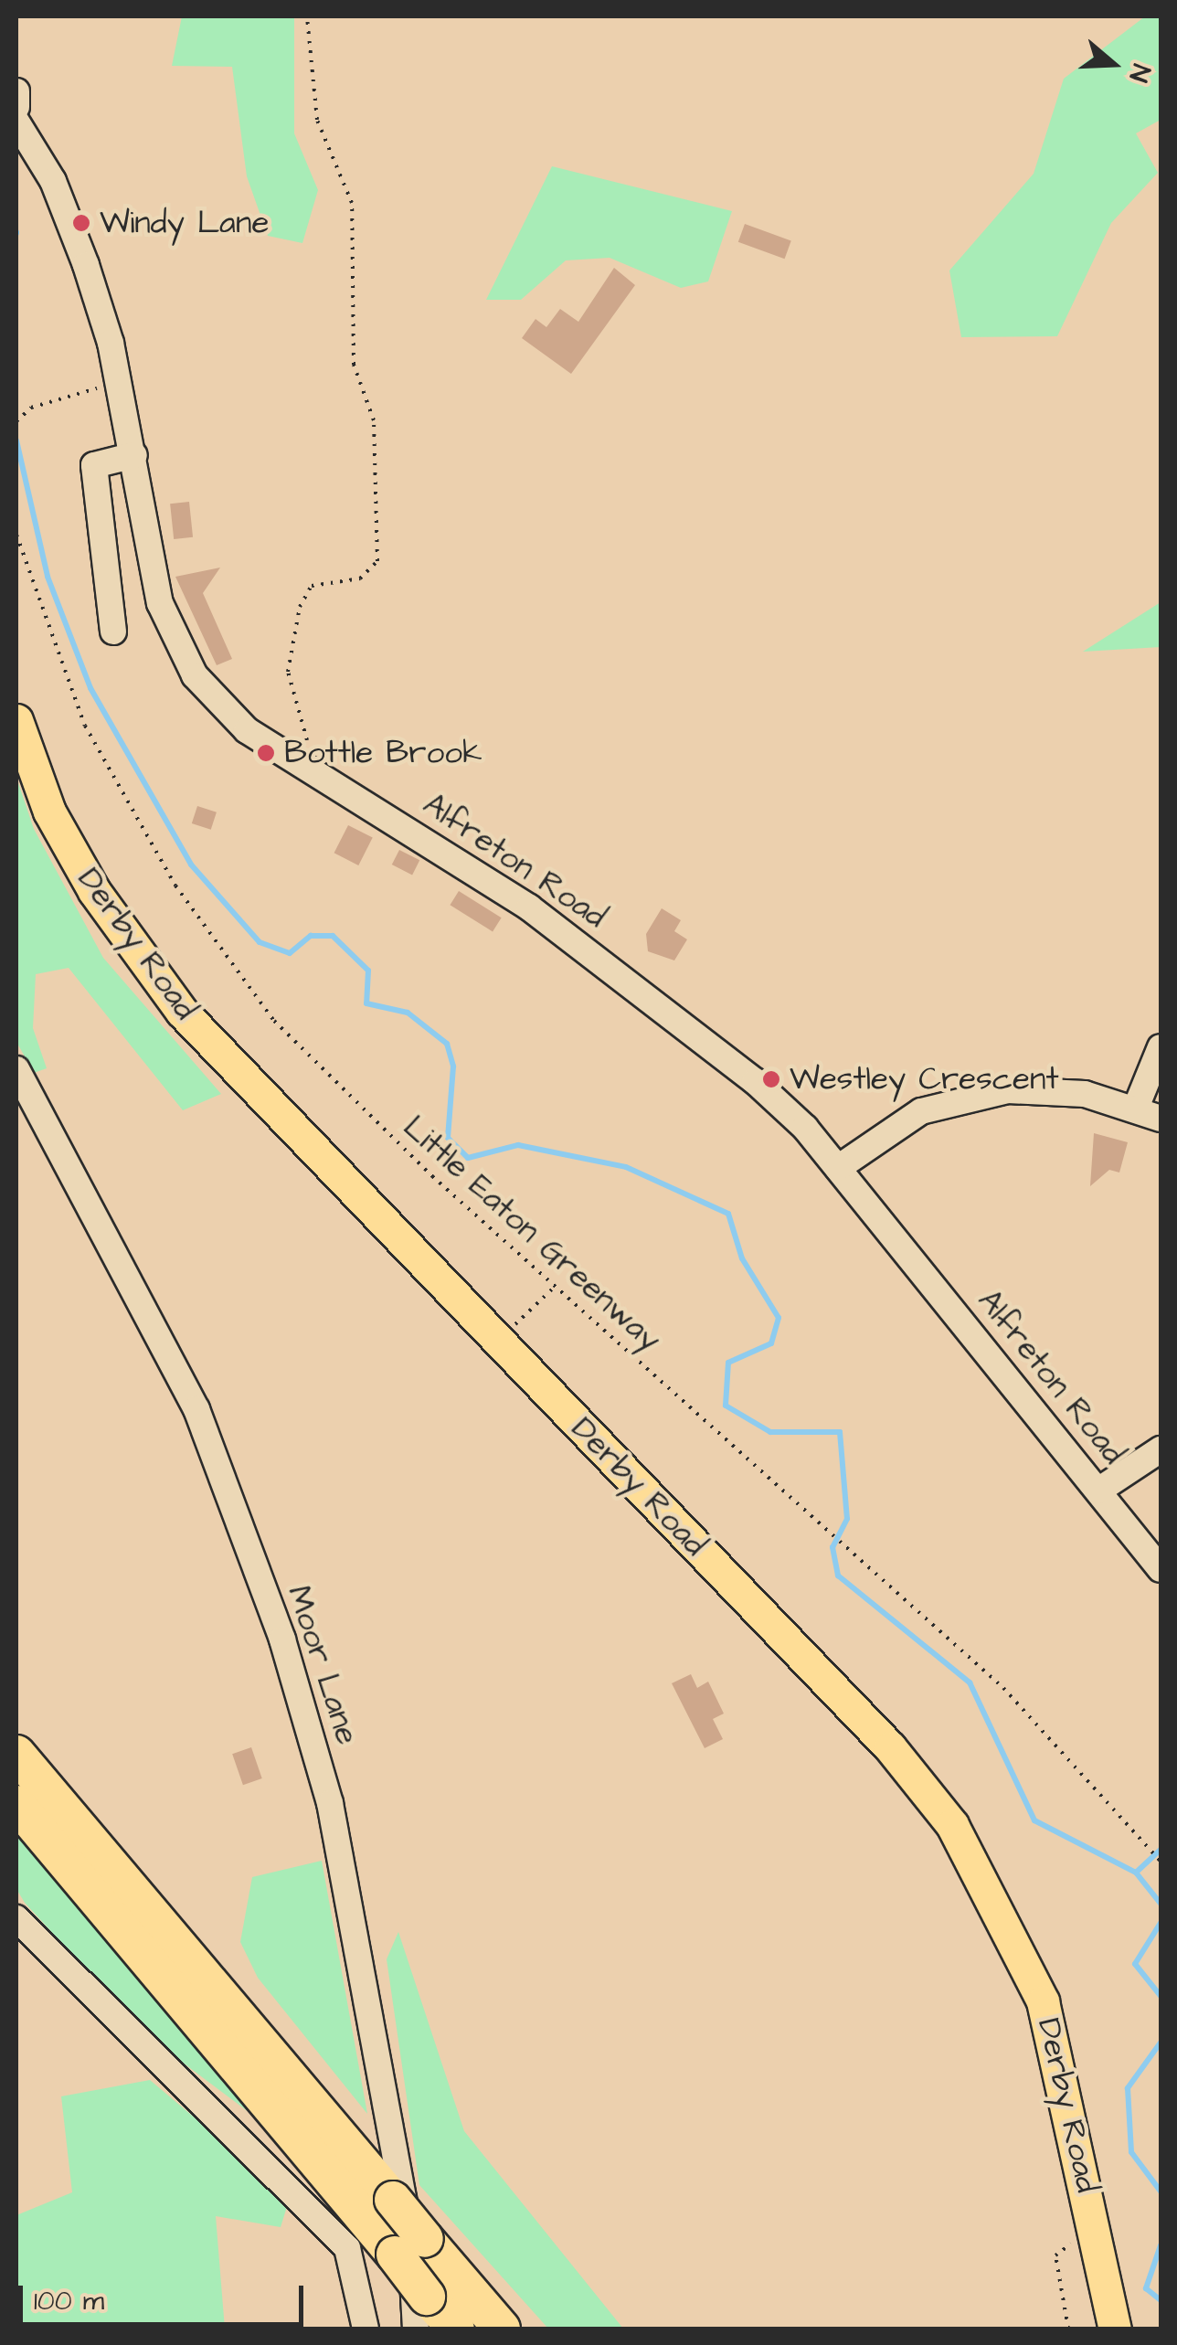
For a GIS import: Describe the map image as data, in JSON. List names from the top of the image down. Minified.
{"streets":{"main road":["Derby Road"],"street":["Alfreton Road","Moor Lane"],"path":["Little Eaton Greenway"]},"places":["Windy Lane","Bottle Brook","Westley Crescent"],"scale_bar":"100 m","north":"right"}
